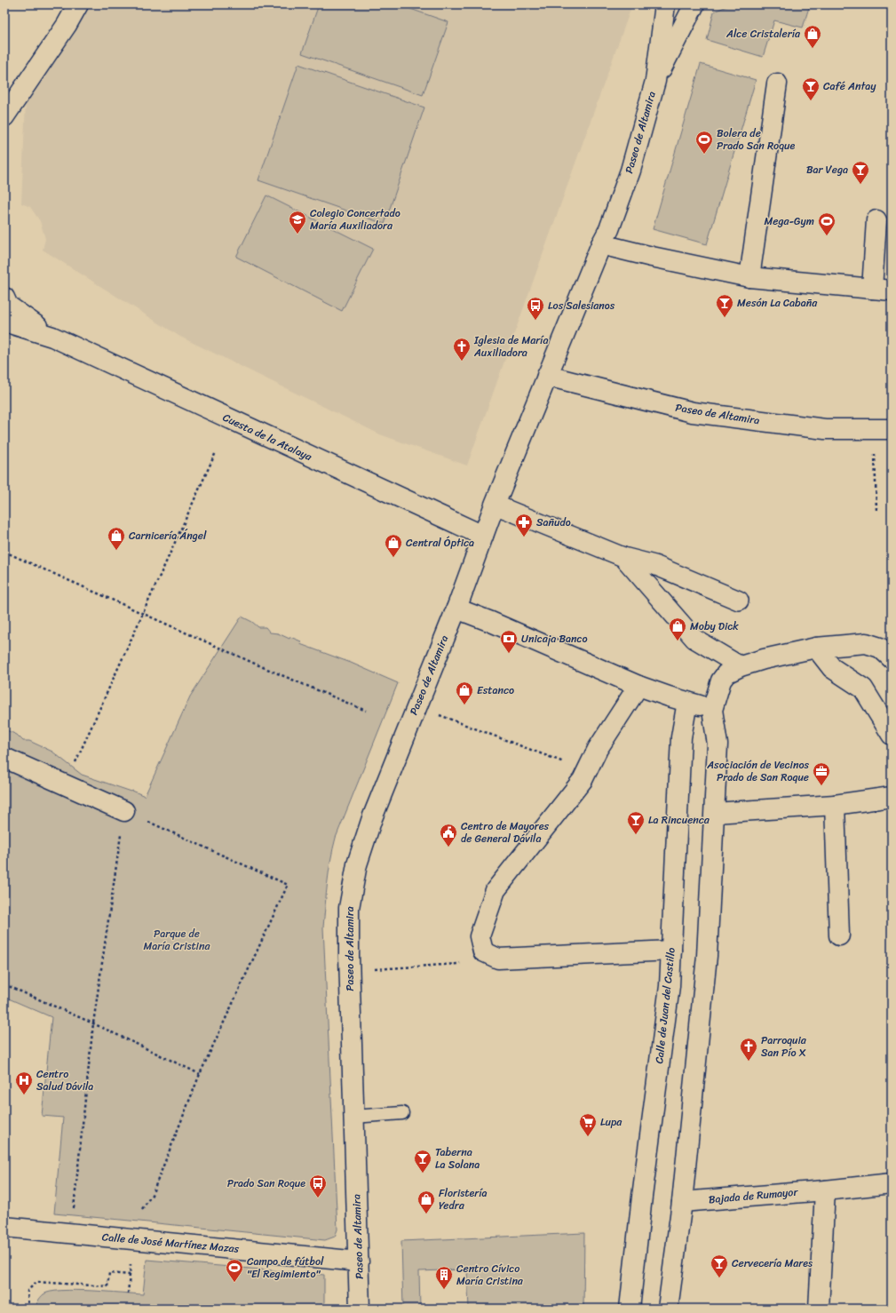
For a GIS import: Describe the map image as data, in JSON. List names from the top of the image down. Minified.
{"streets":{"street":["Paseo de Altamira","Cuesta de la Atalaya","Calle de Juan del Castillo","Bajada de Rumayor","Calle de José Martínez Mazas"]},"crossings":[["Paseo de Altamira","Cuesta de la Atalaya"],["Paseo de Altamira","Calle de José Martínez Mazas"]],"parks":["Parque de María Cristina"],"places":{"shop":["Alce Cristalería","Carnicería Ángel","Central Óptica","Moby Dick","Estanco","Floristería Yedra"],"bar":["Café Antay","Bar Vega","Mesón La Cabaña","La Rincuenca","Taberna La Solana","Cervecería Mares"],"sports":["Bolera de Prado San Roque","Mega-Gym","Campo de fútbol \"El Regimiento\""],"school or university":["Colegio Concertado María Auxiliadora"],"bus stop":["Los Salesianos","Prado San Roque"],"church":["Iglesia de María Auxiliadora","Parroquia San Pío X"],"pharmacy":["Sañudo"],"bank":["Unicaja Banco"],"office":["Asociación de Vecinos Prado de San Roque"],"public building":["Centro de Mayores de General Dávila"],"hospital":["Centro Salud Dávila"],"supermarket":["Lupa"],"building":["Centro Cívico María Cristina"]}}
